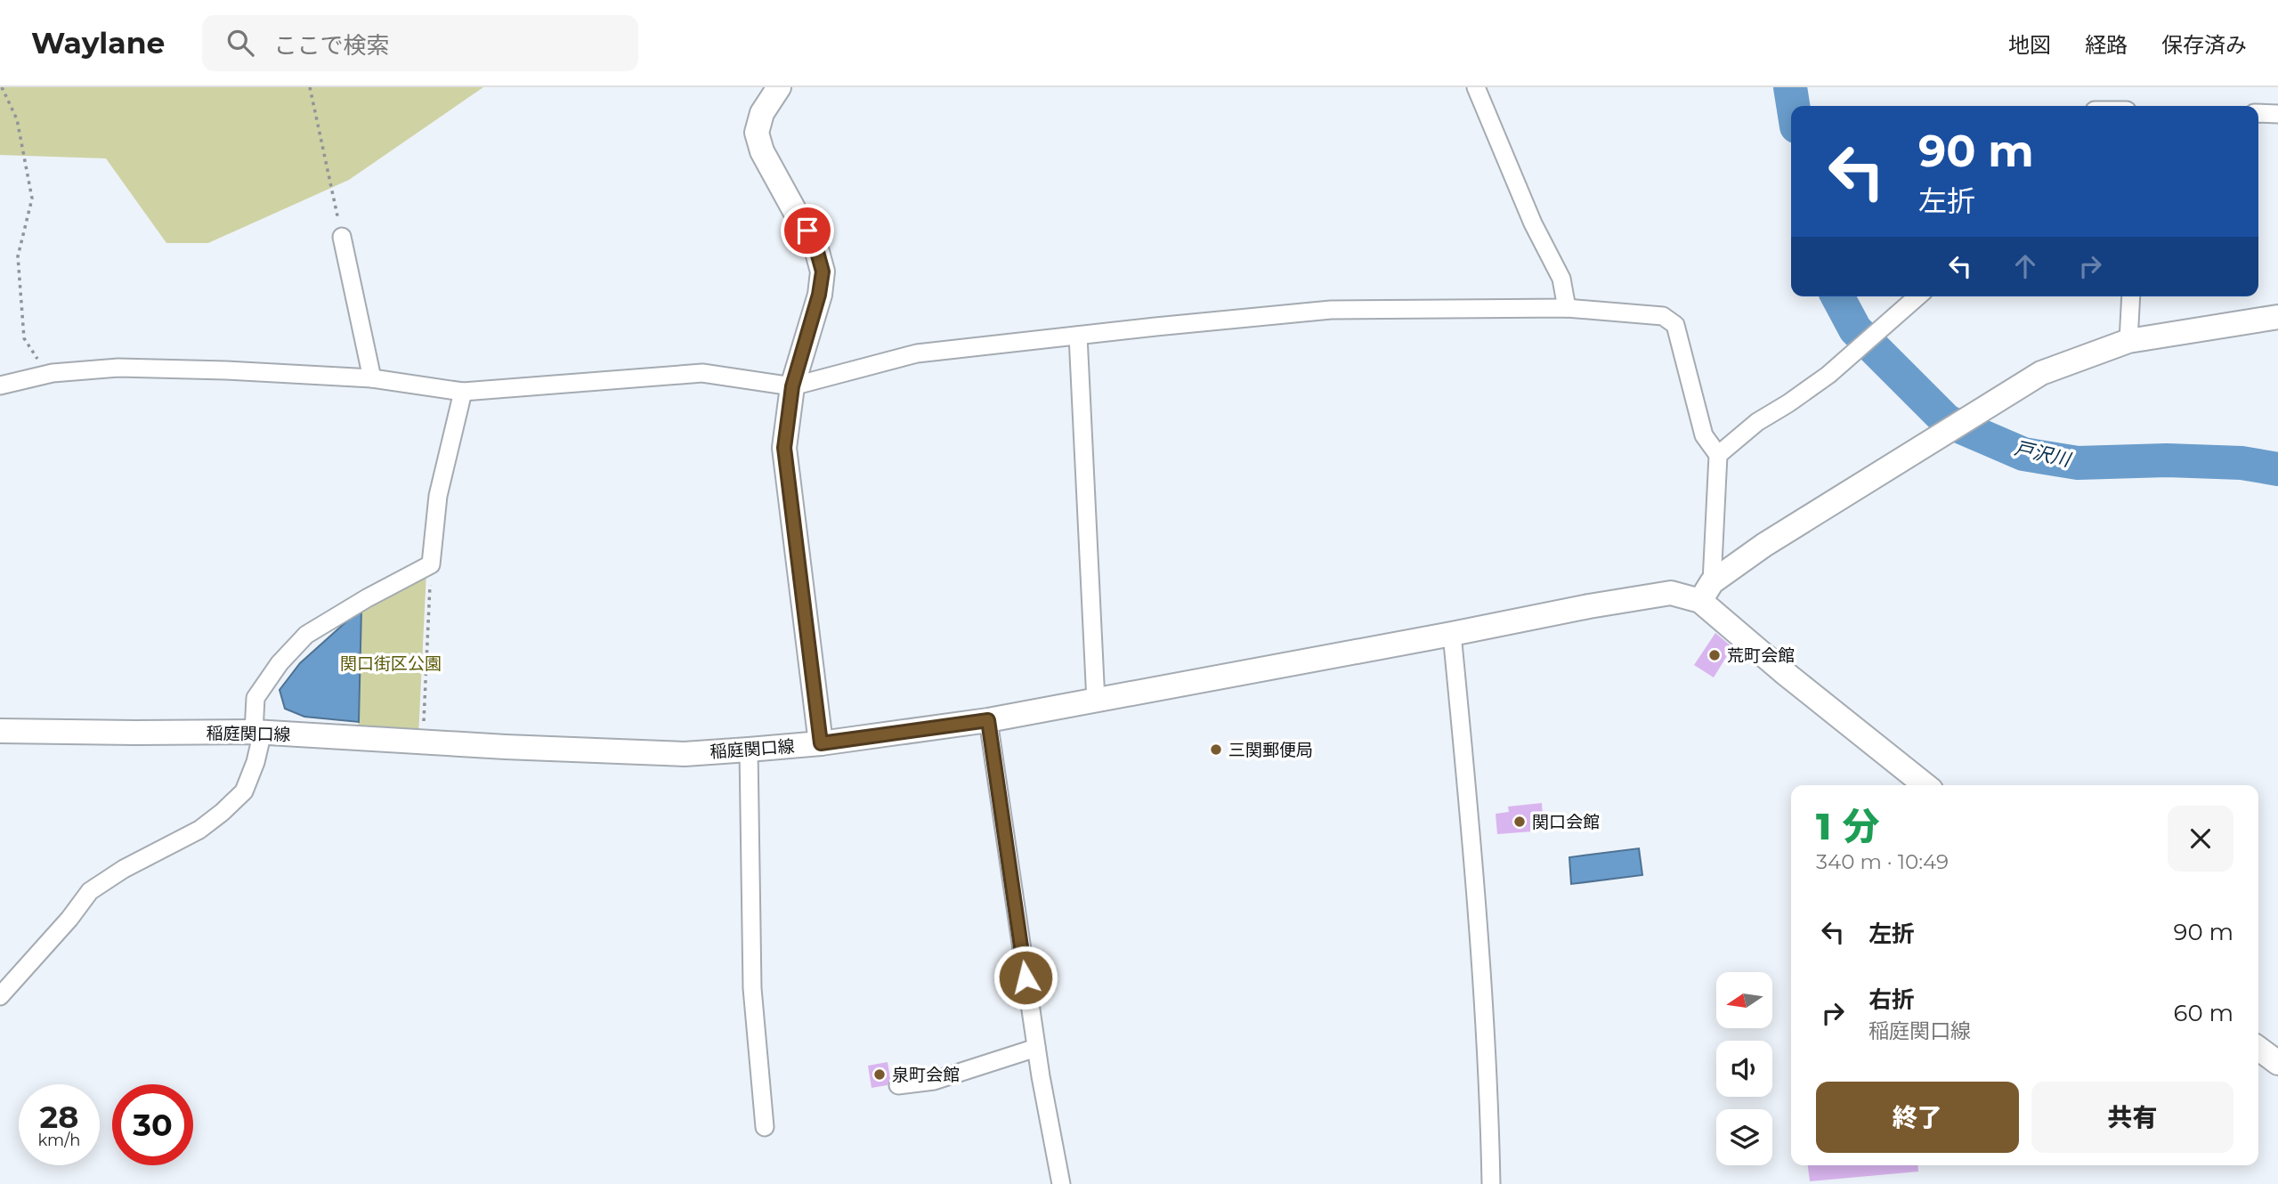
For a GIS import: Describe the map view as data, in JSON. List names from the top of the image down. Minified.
{"streets":{"street":["稲庭関口線"]},"water":["戸沢川"],"parks":["関口街区公園"],"places":["荒町会館","三関郵便局","関口会館","泉町会館"],"north":"left","page":{"header":"Waylane","search":"ここで検索","nav":["地図","経路","保存済み"],"turn":["90 m","左折"],"heading":["1 分","340 m · 10:49"],"list":[{"name":"左折","value":"90 m"},{"name":"右折","note":"稲庭関口線","value":"60 m"}],"buttons":["終了","共有"],"speed":"28 km/h","limit":"30"}}
